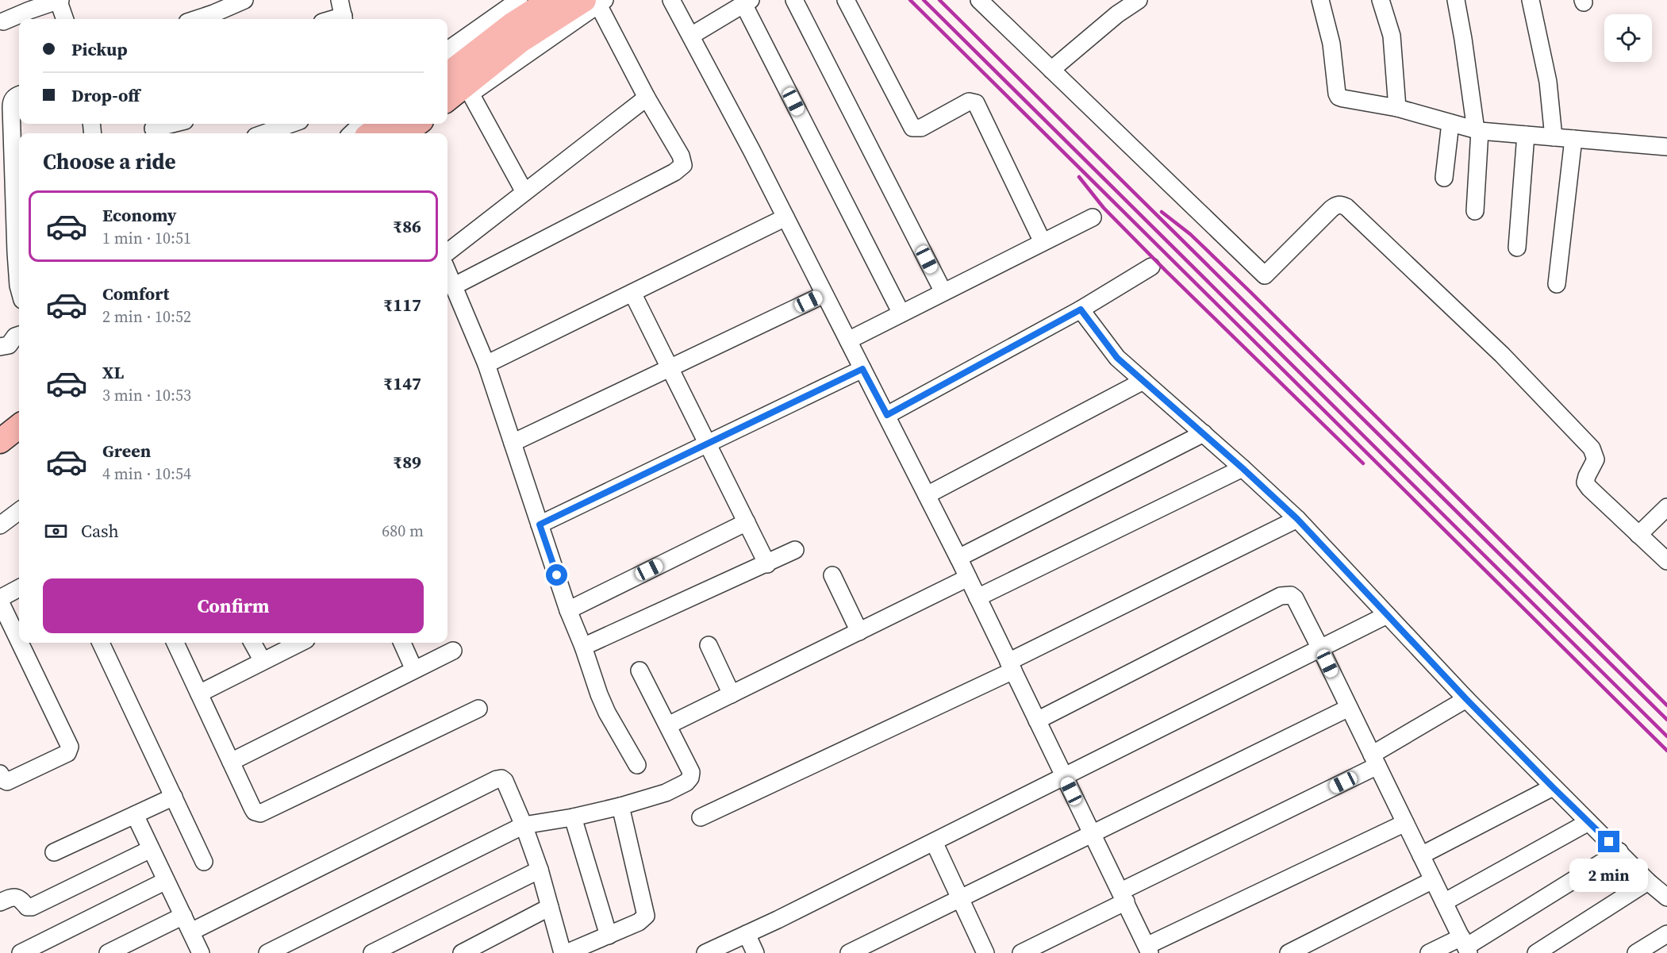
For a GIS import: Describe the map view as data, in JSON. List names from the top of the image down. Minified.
{"page":{"banner":["Pickup","Drop-off"],"heading":"Choose a ride","list":[{"name":"Economy","note":"1 min · 10:51","value":"₹86"},{"name":"Comfort","note":"2 min · 10:52","value":"₹117"},{"name":"XL","note":"3 min · 10:53","value":"₹147"},{"name":"Green","note":"4 min · 10:54","value":"₹89"}],"pay":["Cash","680 m"],"buttons":"Confirm","bubble":"2 min"}}
